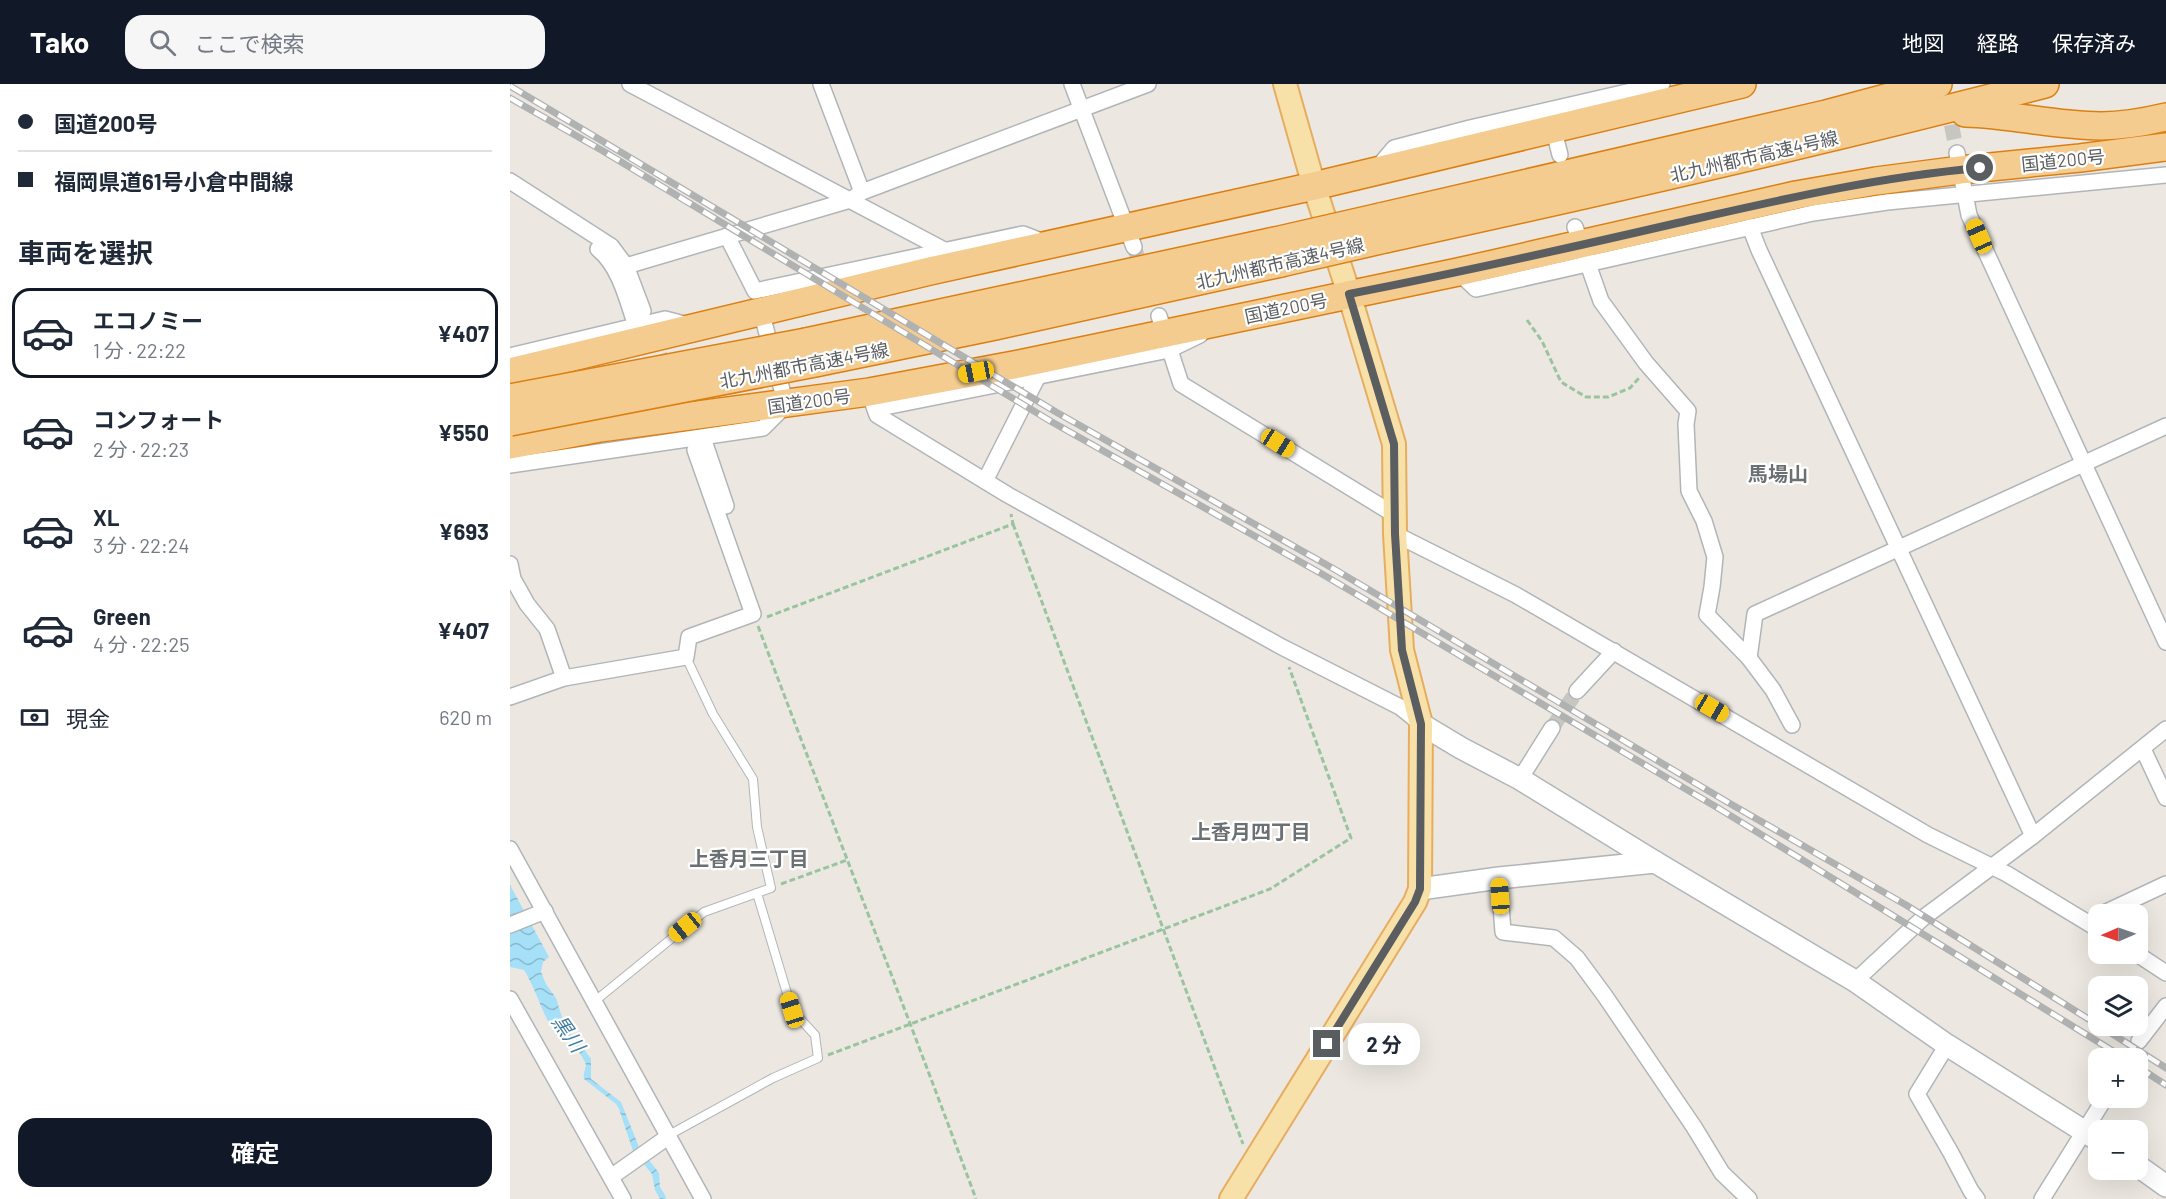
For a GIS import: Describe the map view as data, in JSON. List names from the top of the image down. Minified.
{"streets":{"highway":["北九州都市高速4号線","国道200号"]},"districts":["馬場山","上香月四丁目","上香月三丁目"],"water":["黒川"],"north":"left","page":{"header":"Tako","search":"ここで検索","nav":["地図","経路","保存済み"],"banner":["国道200号","福岡県道61号小倉中間線"],"heading":"車両を選択","list":[{"name":"エコノミー","note":"1 分 · 22:22","value":"¥407"},{"name":"コンフォート","note":"2 分 · 22:23","value":"¥550"},{"name":"XL","note":"3 分 · 22:24","value":"¥693"},{"name":"Green","note":"4 分 · 22:25","value":"¥407"}],"pay":["現金","620 m"],"map_buttons":["+","−"],"bubble":"2 分","buttons":"確定"}}
